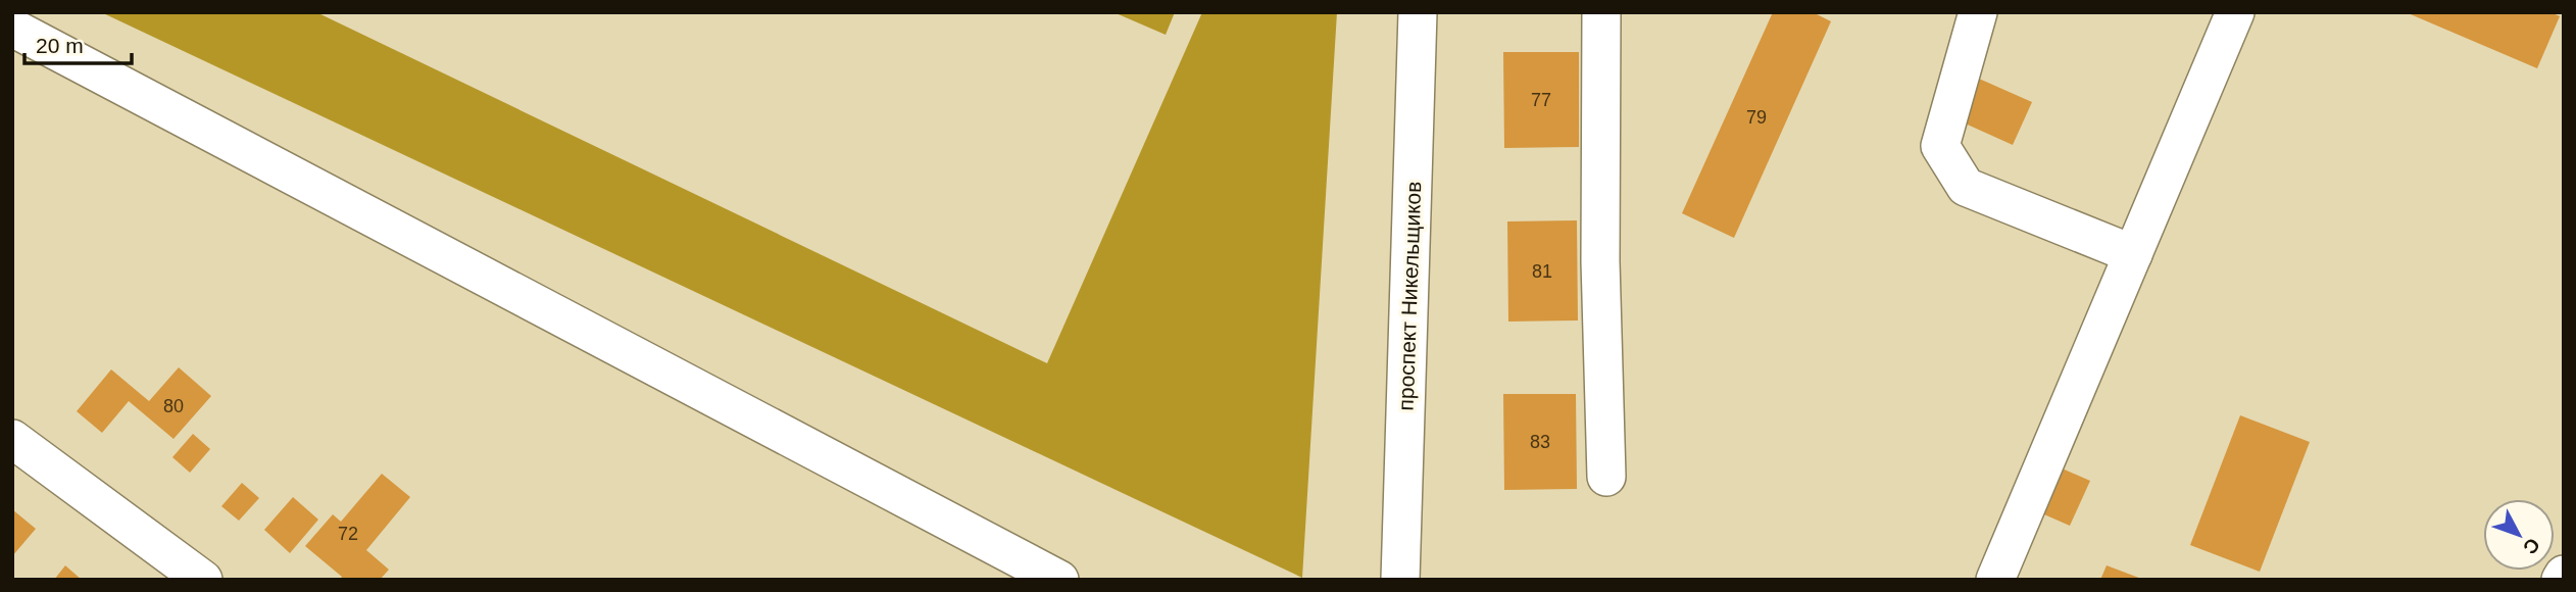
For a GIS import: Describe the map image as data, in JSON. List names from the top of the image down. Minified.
{"streets":{"street":["проспект Никельщиков"]},"house_numbers":["77","79","81","80","83","72"],"scale_bar":"20 m","north":"bottom right"}
